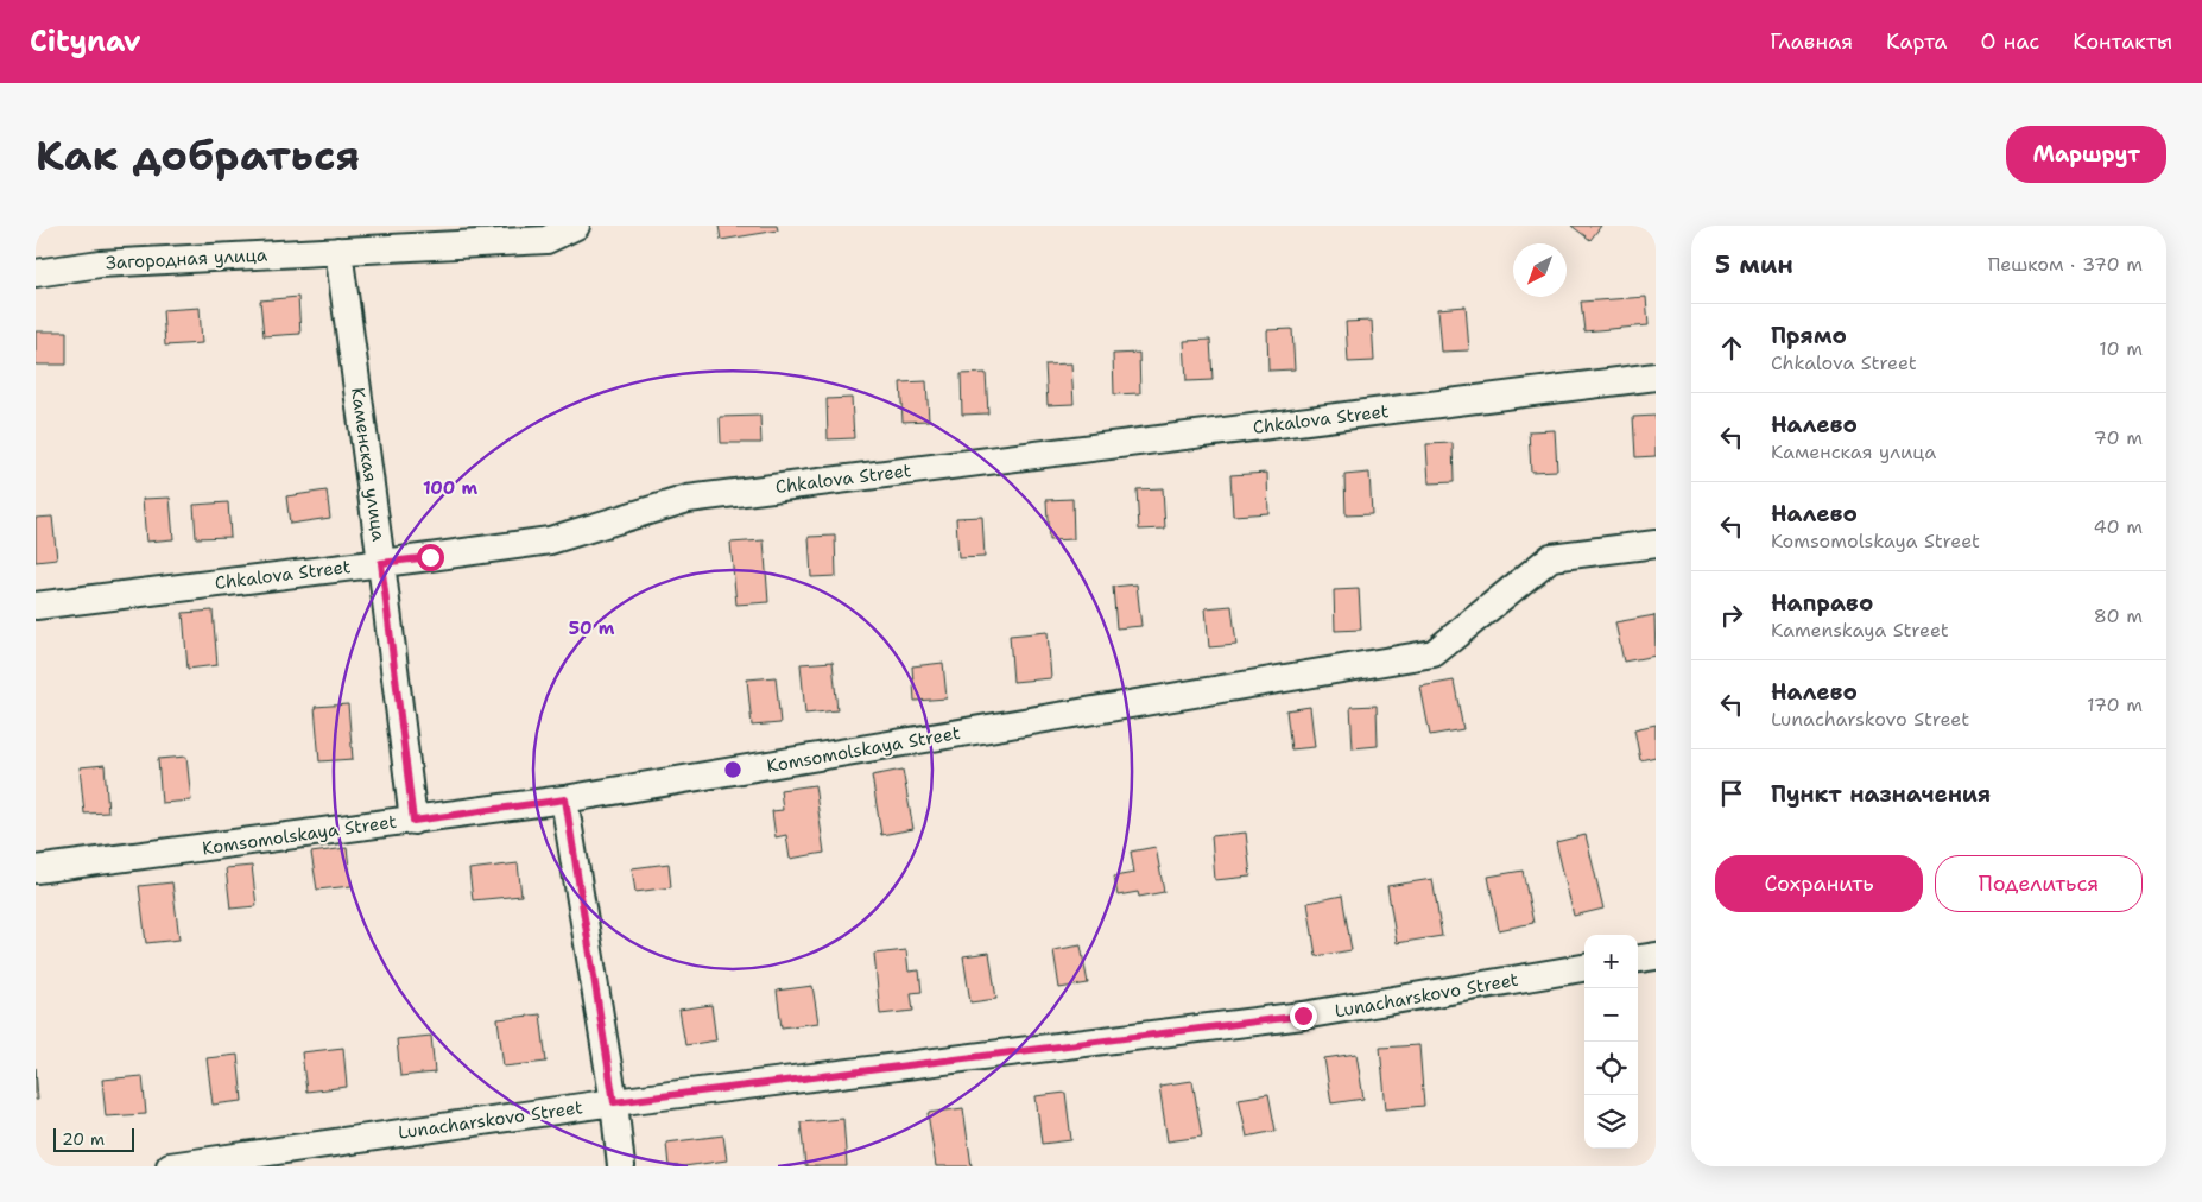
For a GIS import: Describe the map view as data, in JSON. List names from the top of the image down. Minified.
{"streets":{"street":["Загородная улица","Chkalova Street","Каменская улица","Komsomolskaya Street","Lunacharskovo Street"]},"crossings":[["Загородная улица","Каменская улица"],["Chkalova Street","Каменская улица"],["Каменская улица","Komsomolskaya Street"]],"scale_bar":"20 m","north":"bottom left","page":{"header":"Citynav","nav":["Главная","Карта","О нас","Контакты"],"buttons":["Маршрут",["Сохранить","Поделиться"]],"title":"Как добраться","heading":["5 мин","Пешком · 370 m"],"list":[["Прямо","Chkalova Street","10 m"],["Налево","Каменская улица","70 m"],["Налево","Komsomolskaya Street","40 m"],["Направо","Kamenskaya Street","80 m"],["Налево","Lunacharskovo Street","170 m"],"Пункт назначения"],"map_buttons":["+","−"],"scale":"20 m"},"rings":["100 m","50 m"]}
